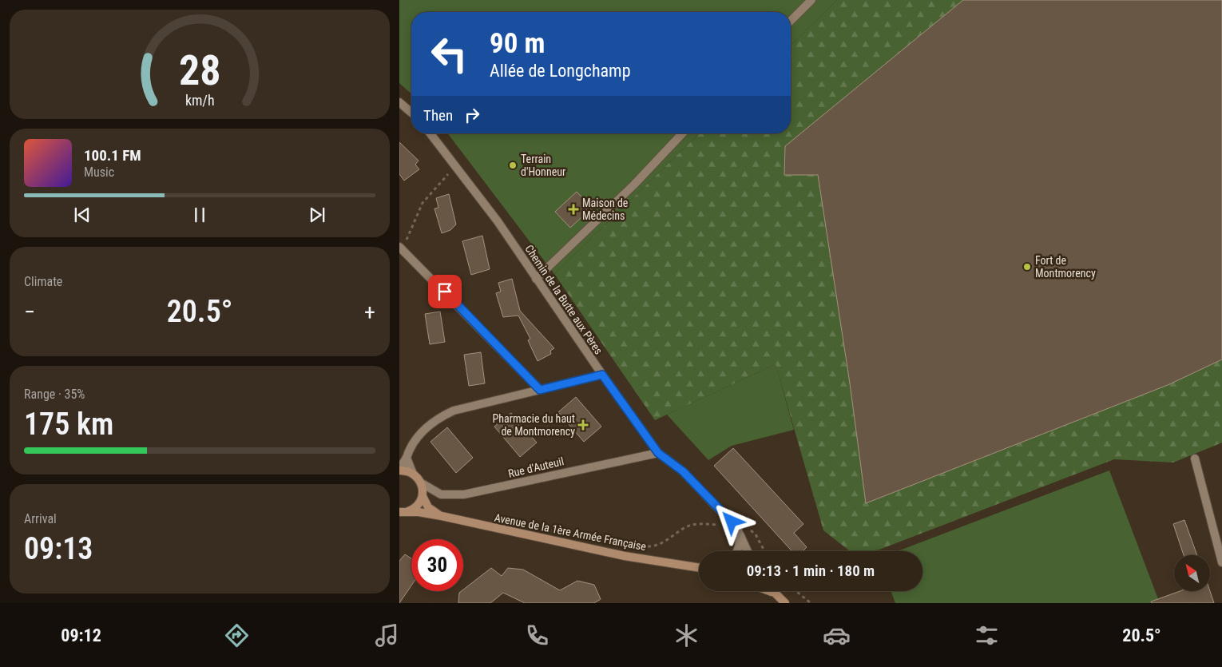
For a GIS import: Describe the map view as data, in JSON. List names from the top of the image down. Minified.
{"streets":{"main road":["Avenue de la 1ère Armée Française"],"street":["Chemin de la Butte aux Pères","Rue d'Auteuil"]},"crossings":[["Chemin de la Butte aux Pères","Rue d'Auteuil"]],"places":{"other":["Terrain d'Honneur","Fort de Montmorency"],"health":["Maison de Médecins","Pharmacie du haut de Montmorency"]},"north":"top left","page":{"turn":["90 m","Allée de Longchamp"],"then":"Then","song":["100.1 FM","Music"],"tile":["Climate",["Range · 35%","175 km"],["Arrival","09:13"]],"heat":["−","20.5°","+"],"limit":"30","trip":"09:13 · 1 min · 180 m","tabs":["09:12","20.5°"],"gauge":["28","km/h"]}}
